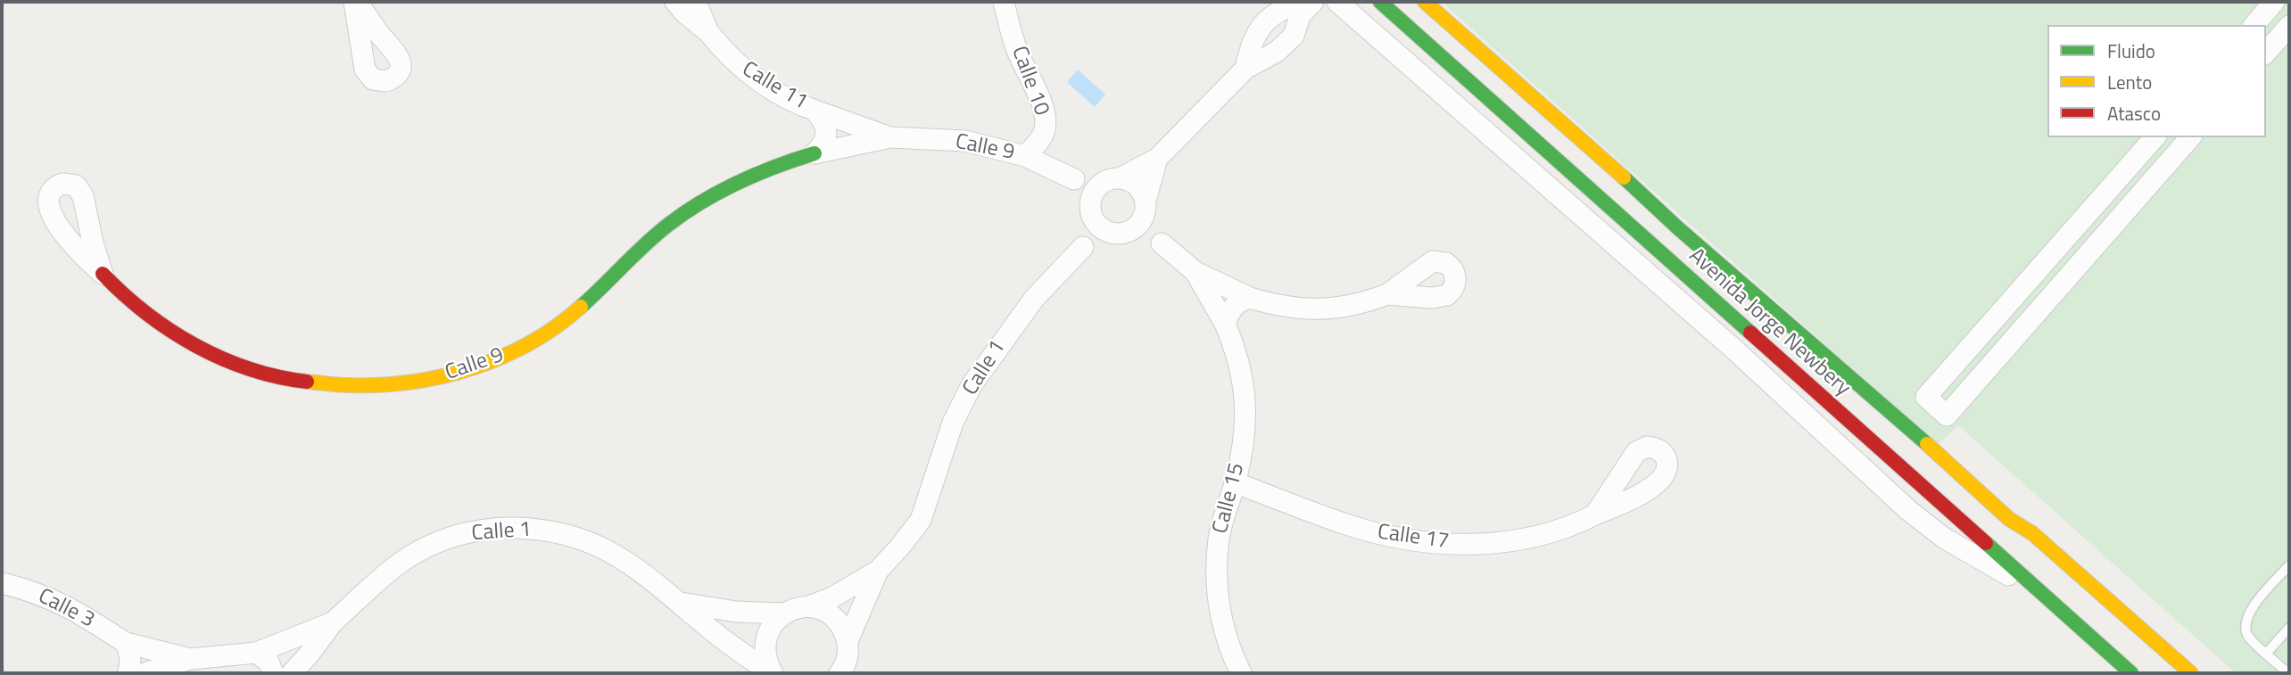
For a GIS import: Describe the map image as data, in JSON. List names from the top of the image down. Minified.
{"streets":{"street":["Calle 10","Calle 11","Calle 9","Avenida Jorge Newbery","Calle 1","Calle 15","Calle 17","Calle 3"]},"crossings":[["Calle 10","Calle 9"],["Calle 11","Calle 9"],["Calle 15","Calle 17"]],"legend":["Fluido","Lento","Atasco"]}
